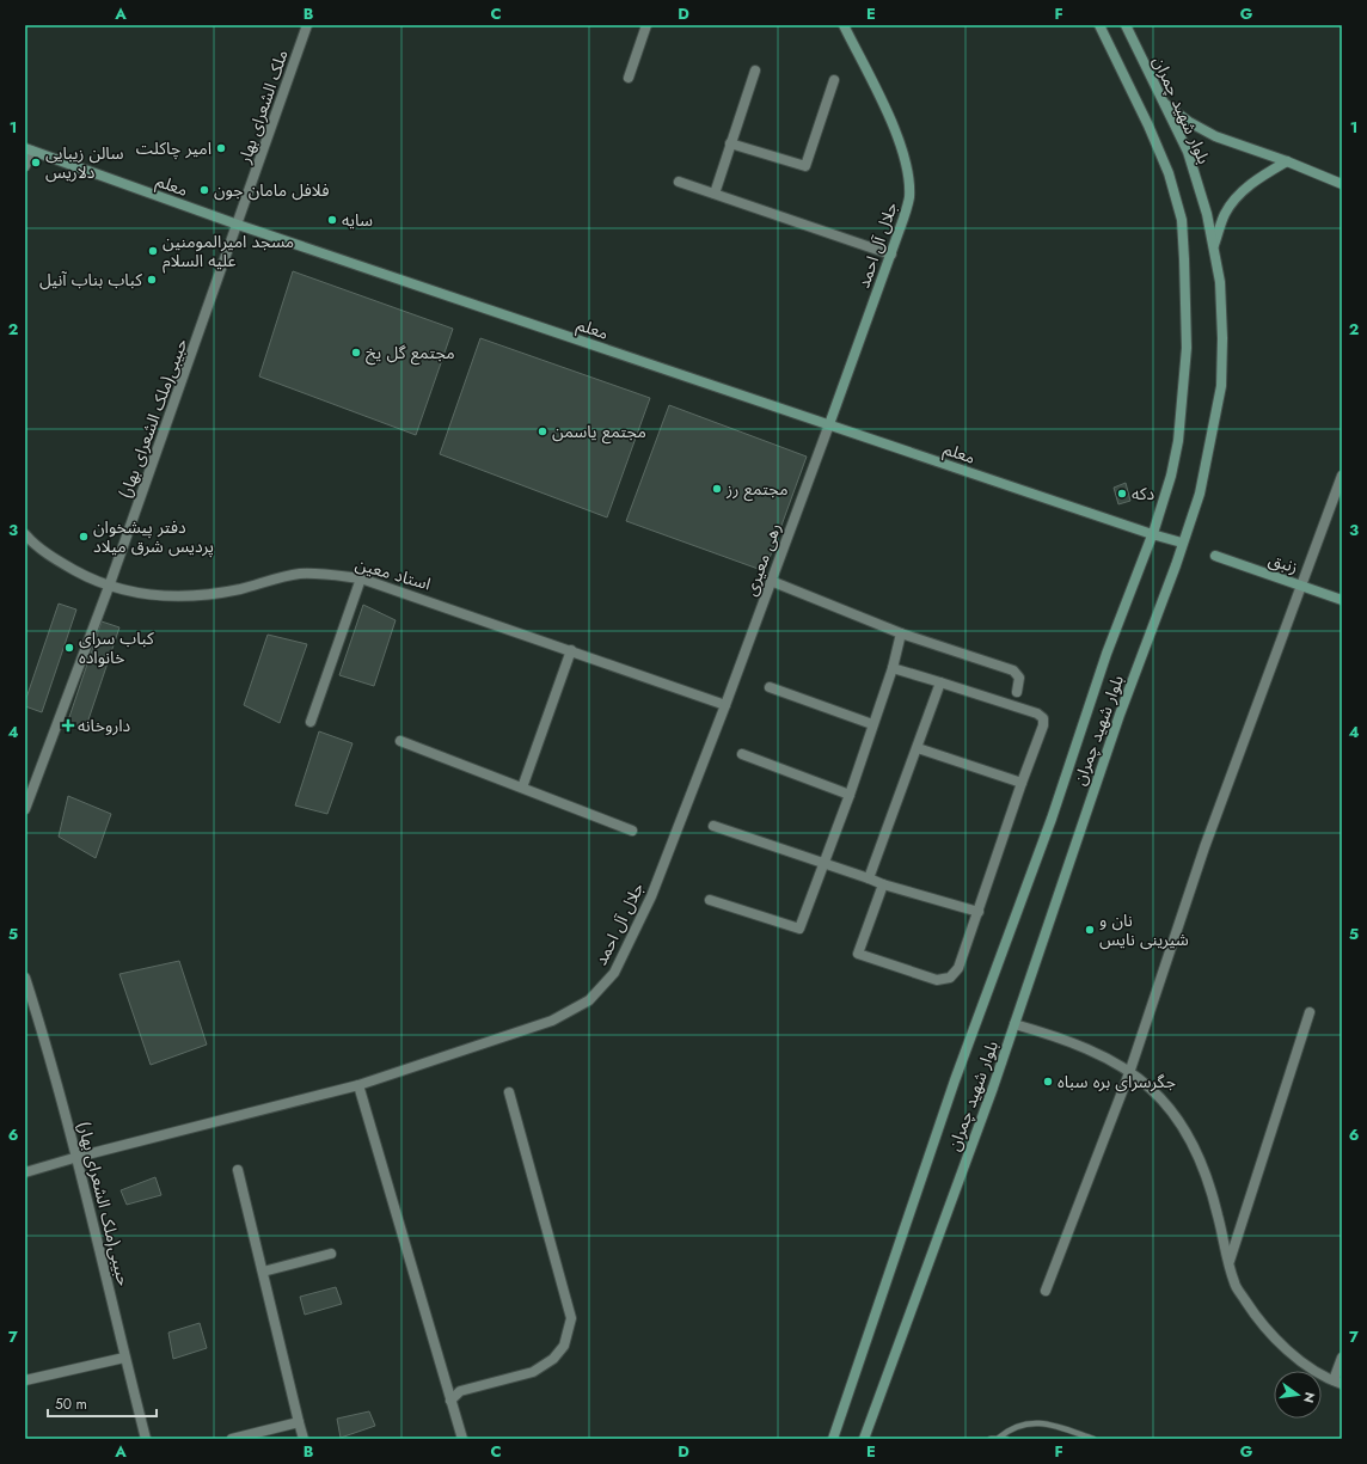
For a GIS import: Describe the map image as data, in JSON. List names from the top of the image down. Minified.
{"streets":{"main road":["بلوار شهید چمران","معلم","جلال آل احمد","زنبق"],"street":["ملک الشعرای بهار","حبیبی(ملک الشعرای بهار)","رهی معیری","استاد معین"]},"crossings":[["ملک الشعرای بهار","معلم"],["ملک الشعرای بهار","حبیبی(ملک الشعرای بهار)"],["بلوار شهید چمران","معلم"],["معلم","جلال آل احمد"],["معلم","حبیبی(ملک الشعرای بهار)"],["معلم","رهی معیری"],["جلال آل احمد","حبیبی(ملک الشعرای بهار)"],["جلال آل احمد","رهی معیری"],["جلال آل احمد","استاد معین"],["حبیبی(ملک الشعرای بهار)","استاد معین"],["رهی معیری","استاد معین"]],"places":{"other":["امیر چاکلت","سالن زیبایی دلاریس","فلافل مامان جون","سایه","مسجد امیرالمومنین علیه السلام","کباب بناب آنیل","مجتمع گل یخ","مجتمع یاسمن","مجتمع رز","دکه","دفتر پیشخوان پردیس شرق میلاد","کباب سرای خانواده","نان و شیرینی نایس","جگرسرای بره سباه"],"health":["داروخانه"]},"scale_bar":"50 m","north":"right","grid":{"columns":["A","B","C","D","E","F","G"],"rows":["1","2","3","4","5","6","7"]}}
